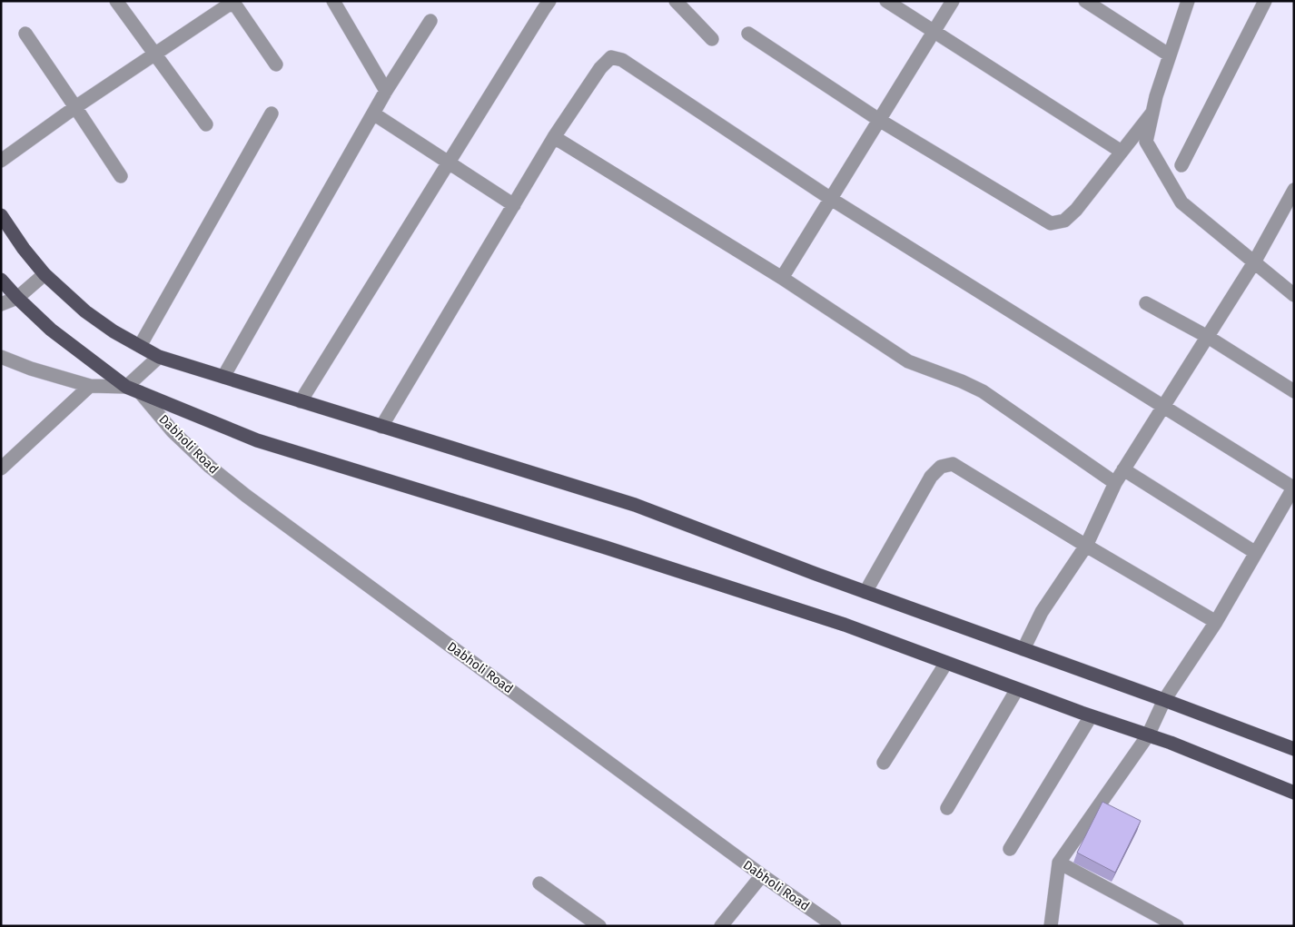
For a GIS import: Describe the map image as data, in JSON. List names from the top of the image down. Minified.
{"streets":{"street":["Dabholi Road"]}}
